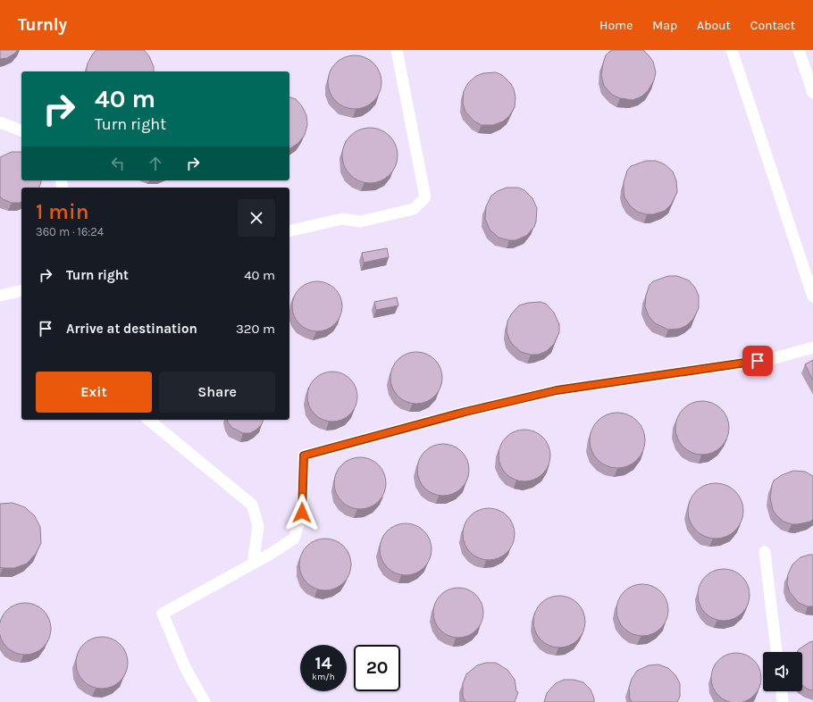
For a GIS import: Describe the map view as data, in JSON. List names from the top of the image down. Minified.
{"page":{"header":"Turnly","nav":["Home","Map","About","Contact"],"turn":["40 m","Turn right"],"heading":["1 min","360 m · 16:24"],"list":[{"name":"Turn right","value":"40 m"},{"name":"Arrive at destination","value":"320 m"}],"buttons":["Exit","Share"],"speed":"14 km/h","limit":"20"}}
